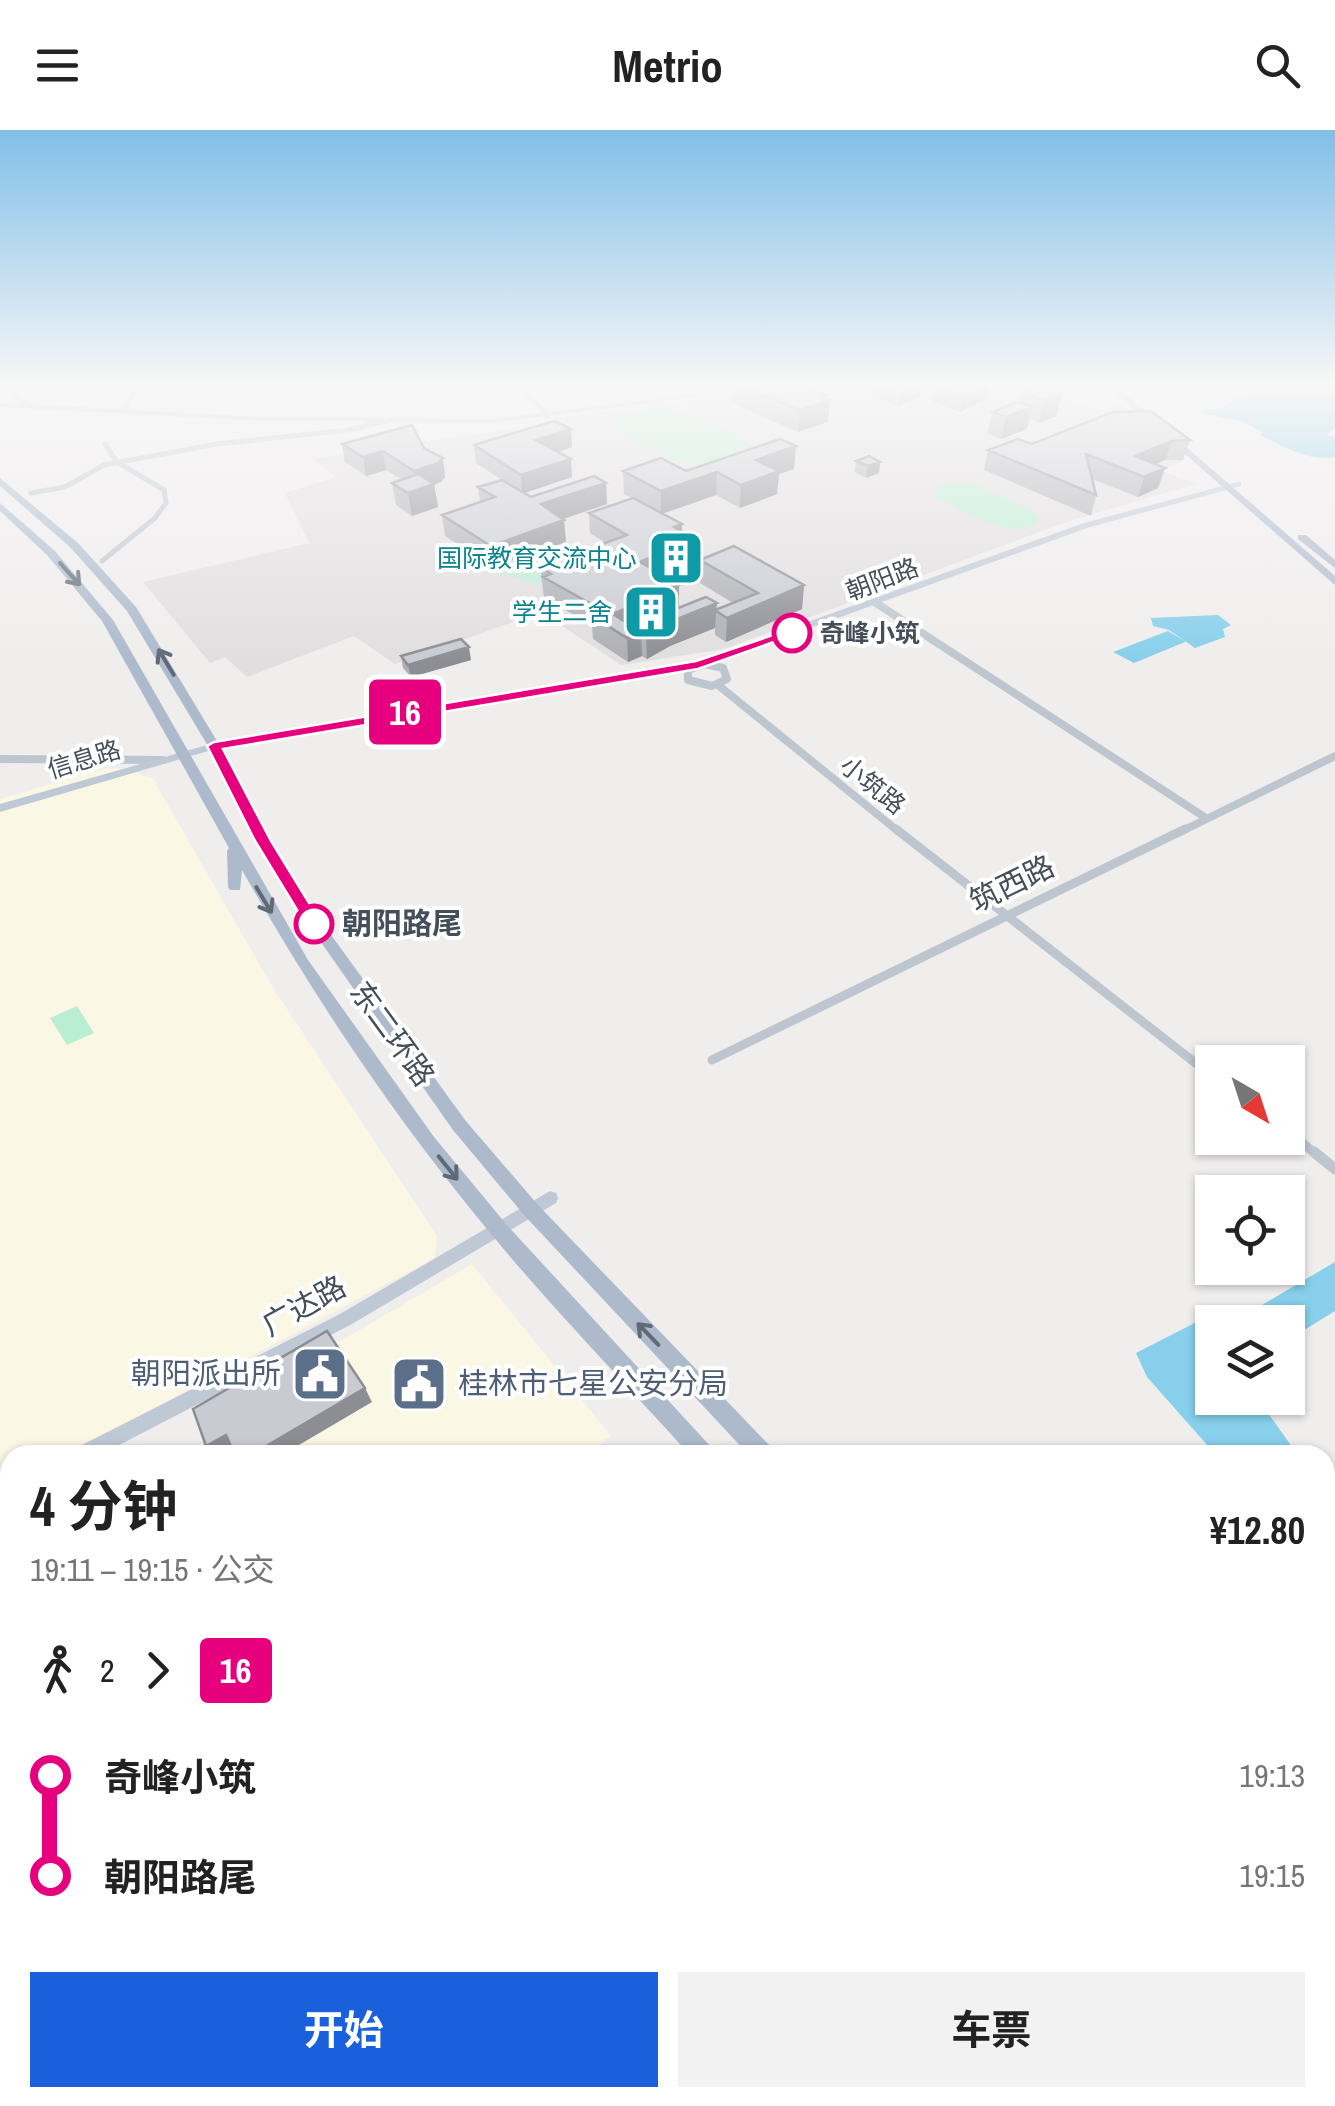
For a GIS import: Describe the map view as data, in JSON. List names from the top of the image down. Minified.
{"streets":{"main road":["东二环路"],"street":["朝阳路","信息路","小筑路","筑西路","广达路"]},"crossings":[["朝阳路","信息路"],["朝阳路","东二环路"],["信息路","东二环路"],["小筑路","筑西路"],["东二环路","广达路"]],"places":{"building":["国际教育交流中心","学生二舍"],"other":["奇峰小筑","朝阳路尾"],"public building":["朝阳派出所","桂林市七星公安分局"]},"lines":["bus line 16"],"north":"bottom right","page":{"header":"Metrio","on_map":"16","heading":["4 分钟","19:11 – 19:15 · 公交","¥12.80"],"legs":["2","16"],"list":[{"name":"奇峰小筑","value":"19:13"},{"name":"朝阳路尾","value":"19:15"}],"buttons":["开始","车票"]}}
